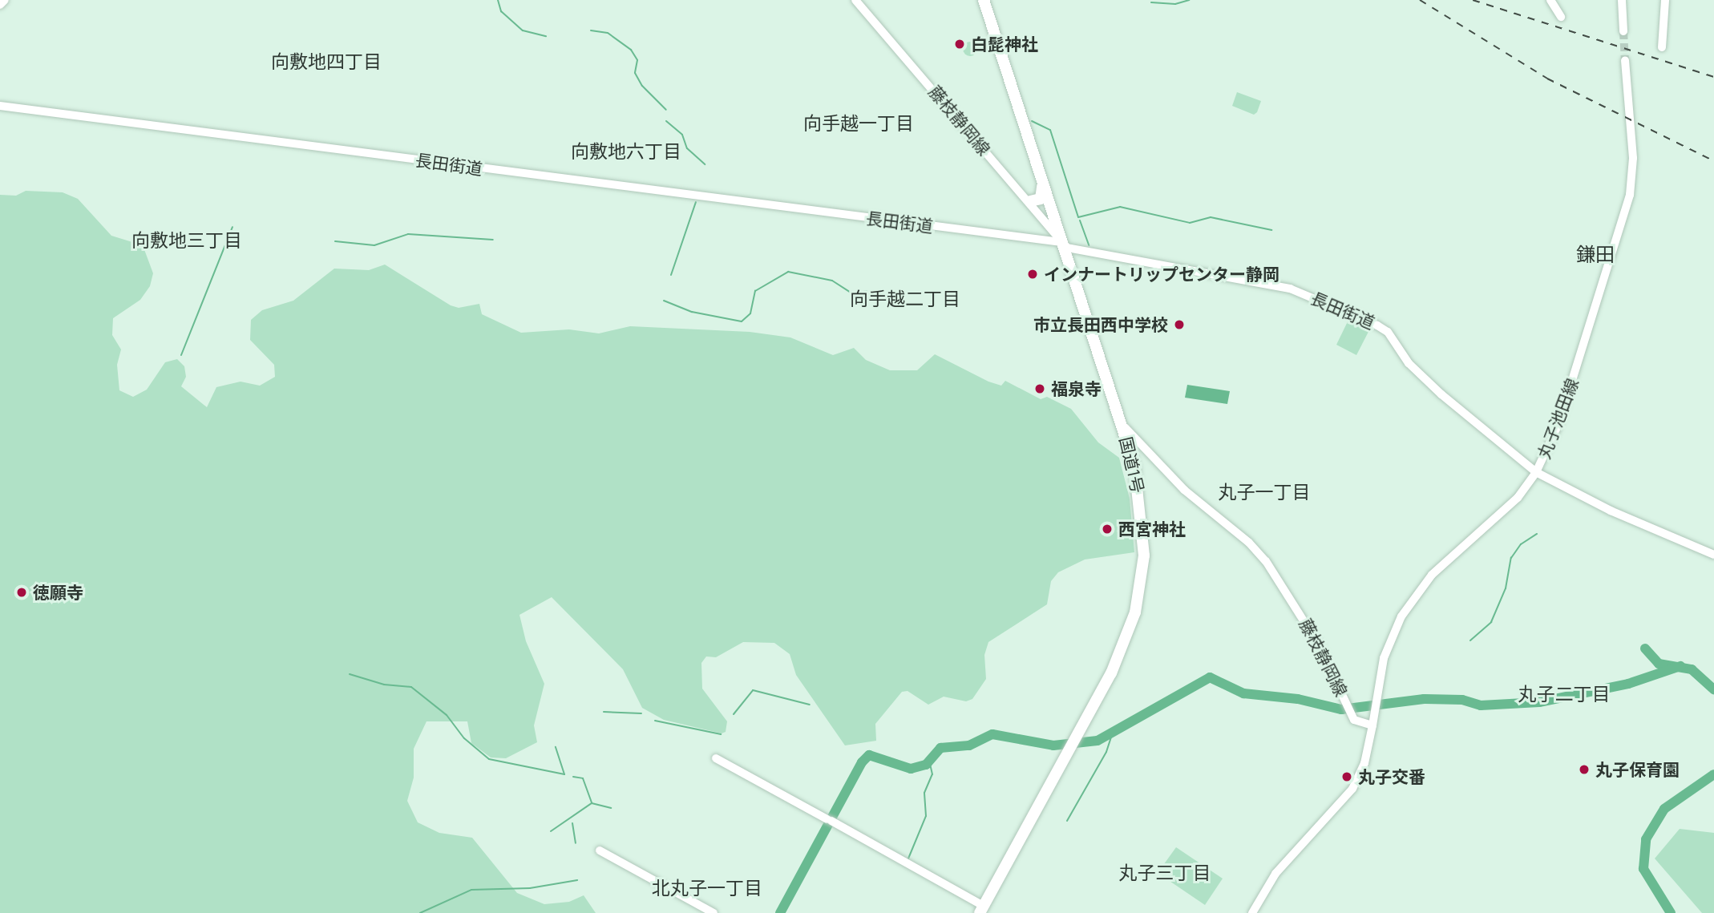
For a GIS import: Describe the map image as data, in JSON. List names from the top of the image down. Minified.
{"streets":{"highway":["国道1号"],"main road":["藤枝静岡線","長田街道","丸子池田線"]},"crossings":[["藤枝静岡線","長田街道"],["藤枝静岡線","丸子池田線"],["藤枝静岡線","国道1号"],["長田街道","丸子池田線"],["長田街道","国道1号"]],"districts":["向敷地四丁目","向手越一丁目","向敷地六丁目","向敷地三丁目","鎌田","向手越二丁目","丸子一丁目","丸子二丁目","丸子三丁目","北丸子一丁目"],"places":["白髭神社","インナートリップセンター静岡","市立長田西中学校","福泉寺","西宮神社","徳願寺","丸子保育園","丸子交番"]}
